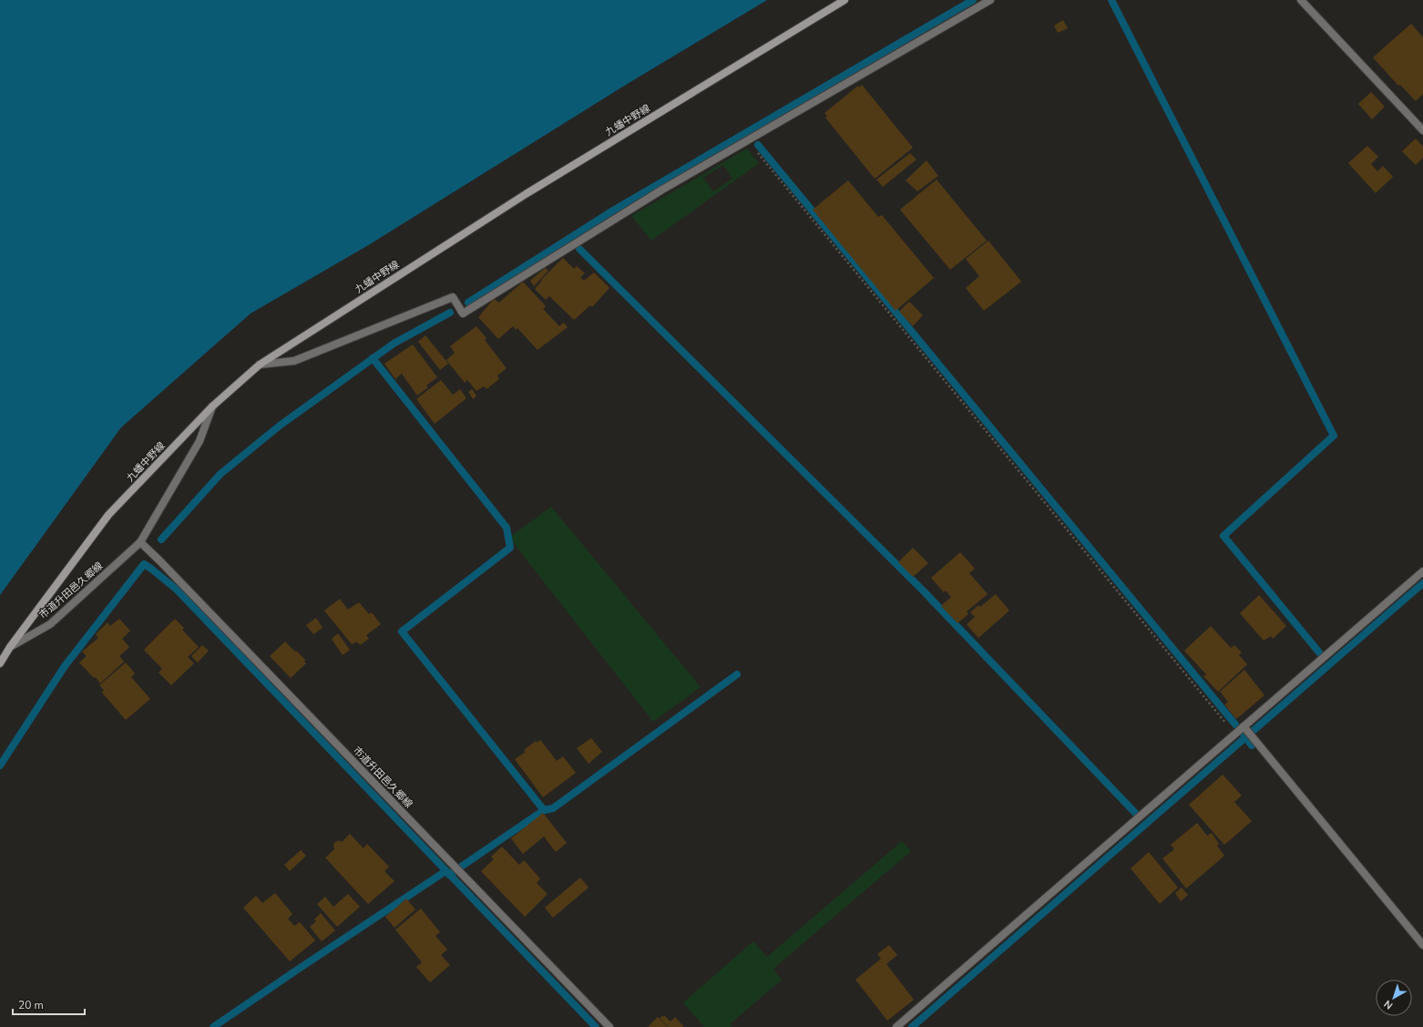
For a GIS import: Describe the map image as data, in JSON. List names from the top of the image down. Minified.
{"streets":{"main road":["九蟠中野線"],"street":["市道升田邑久郷線"]},"crossings":[["九蟠中野線","市道升田邑久郷線"]],"scale_bar":"20 m","north":"bottom left"}
